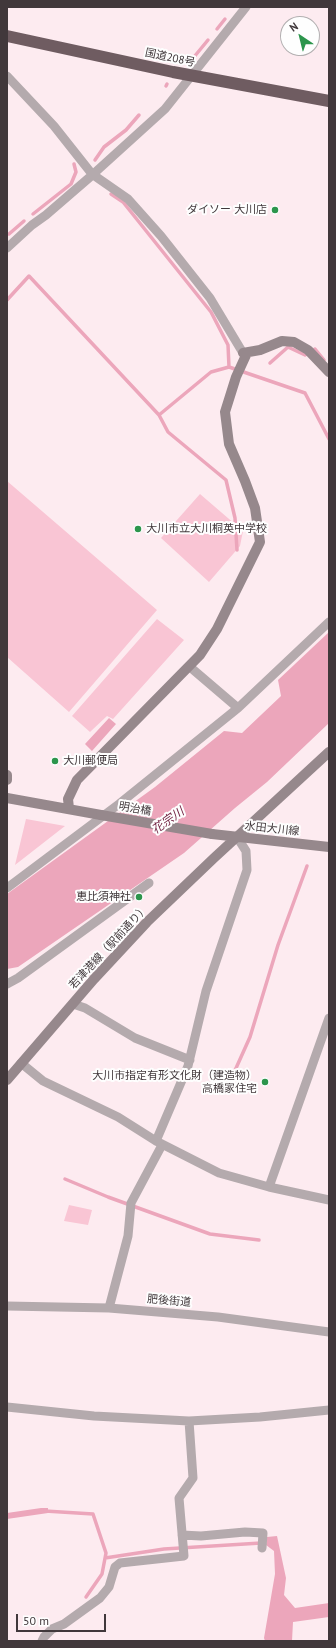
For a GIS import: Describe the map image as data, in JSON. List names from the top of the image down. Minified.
{"streets":{"highway":["国道208号"],"main road":["明治橋","水田大川線","若津港線（駅前通り）"],"street":["肥後街道"]},"crossings":[["明治橋","水田大川線"],["水田大川線","若津港線（駅前通り）"]],"water":["花宗川"],"places":["ダイソー 大川店","大川市立大川桐英中学校","大川郵便局","恵比須神社","大川市指定有形文化財（建造物） 高橋家住宅"],"scale_bar":"50 m","north":"top left"}
